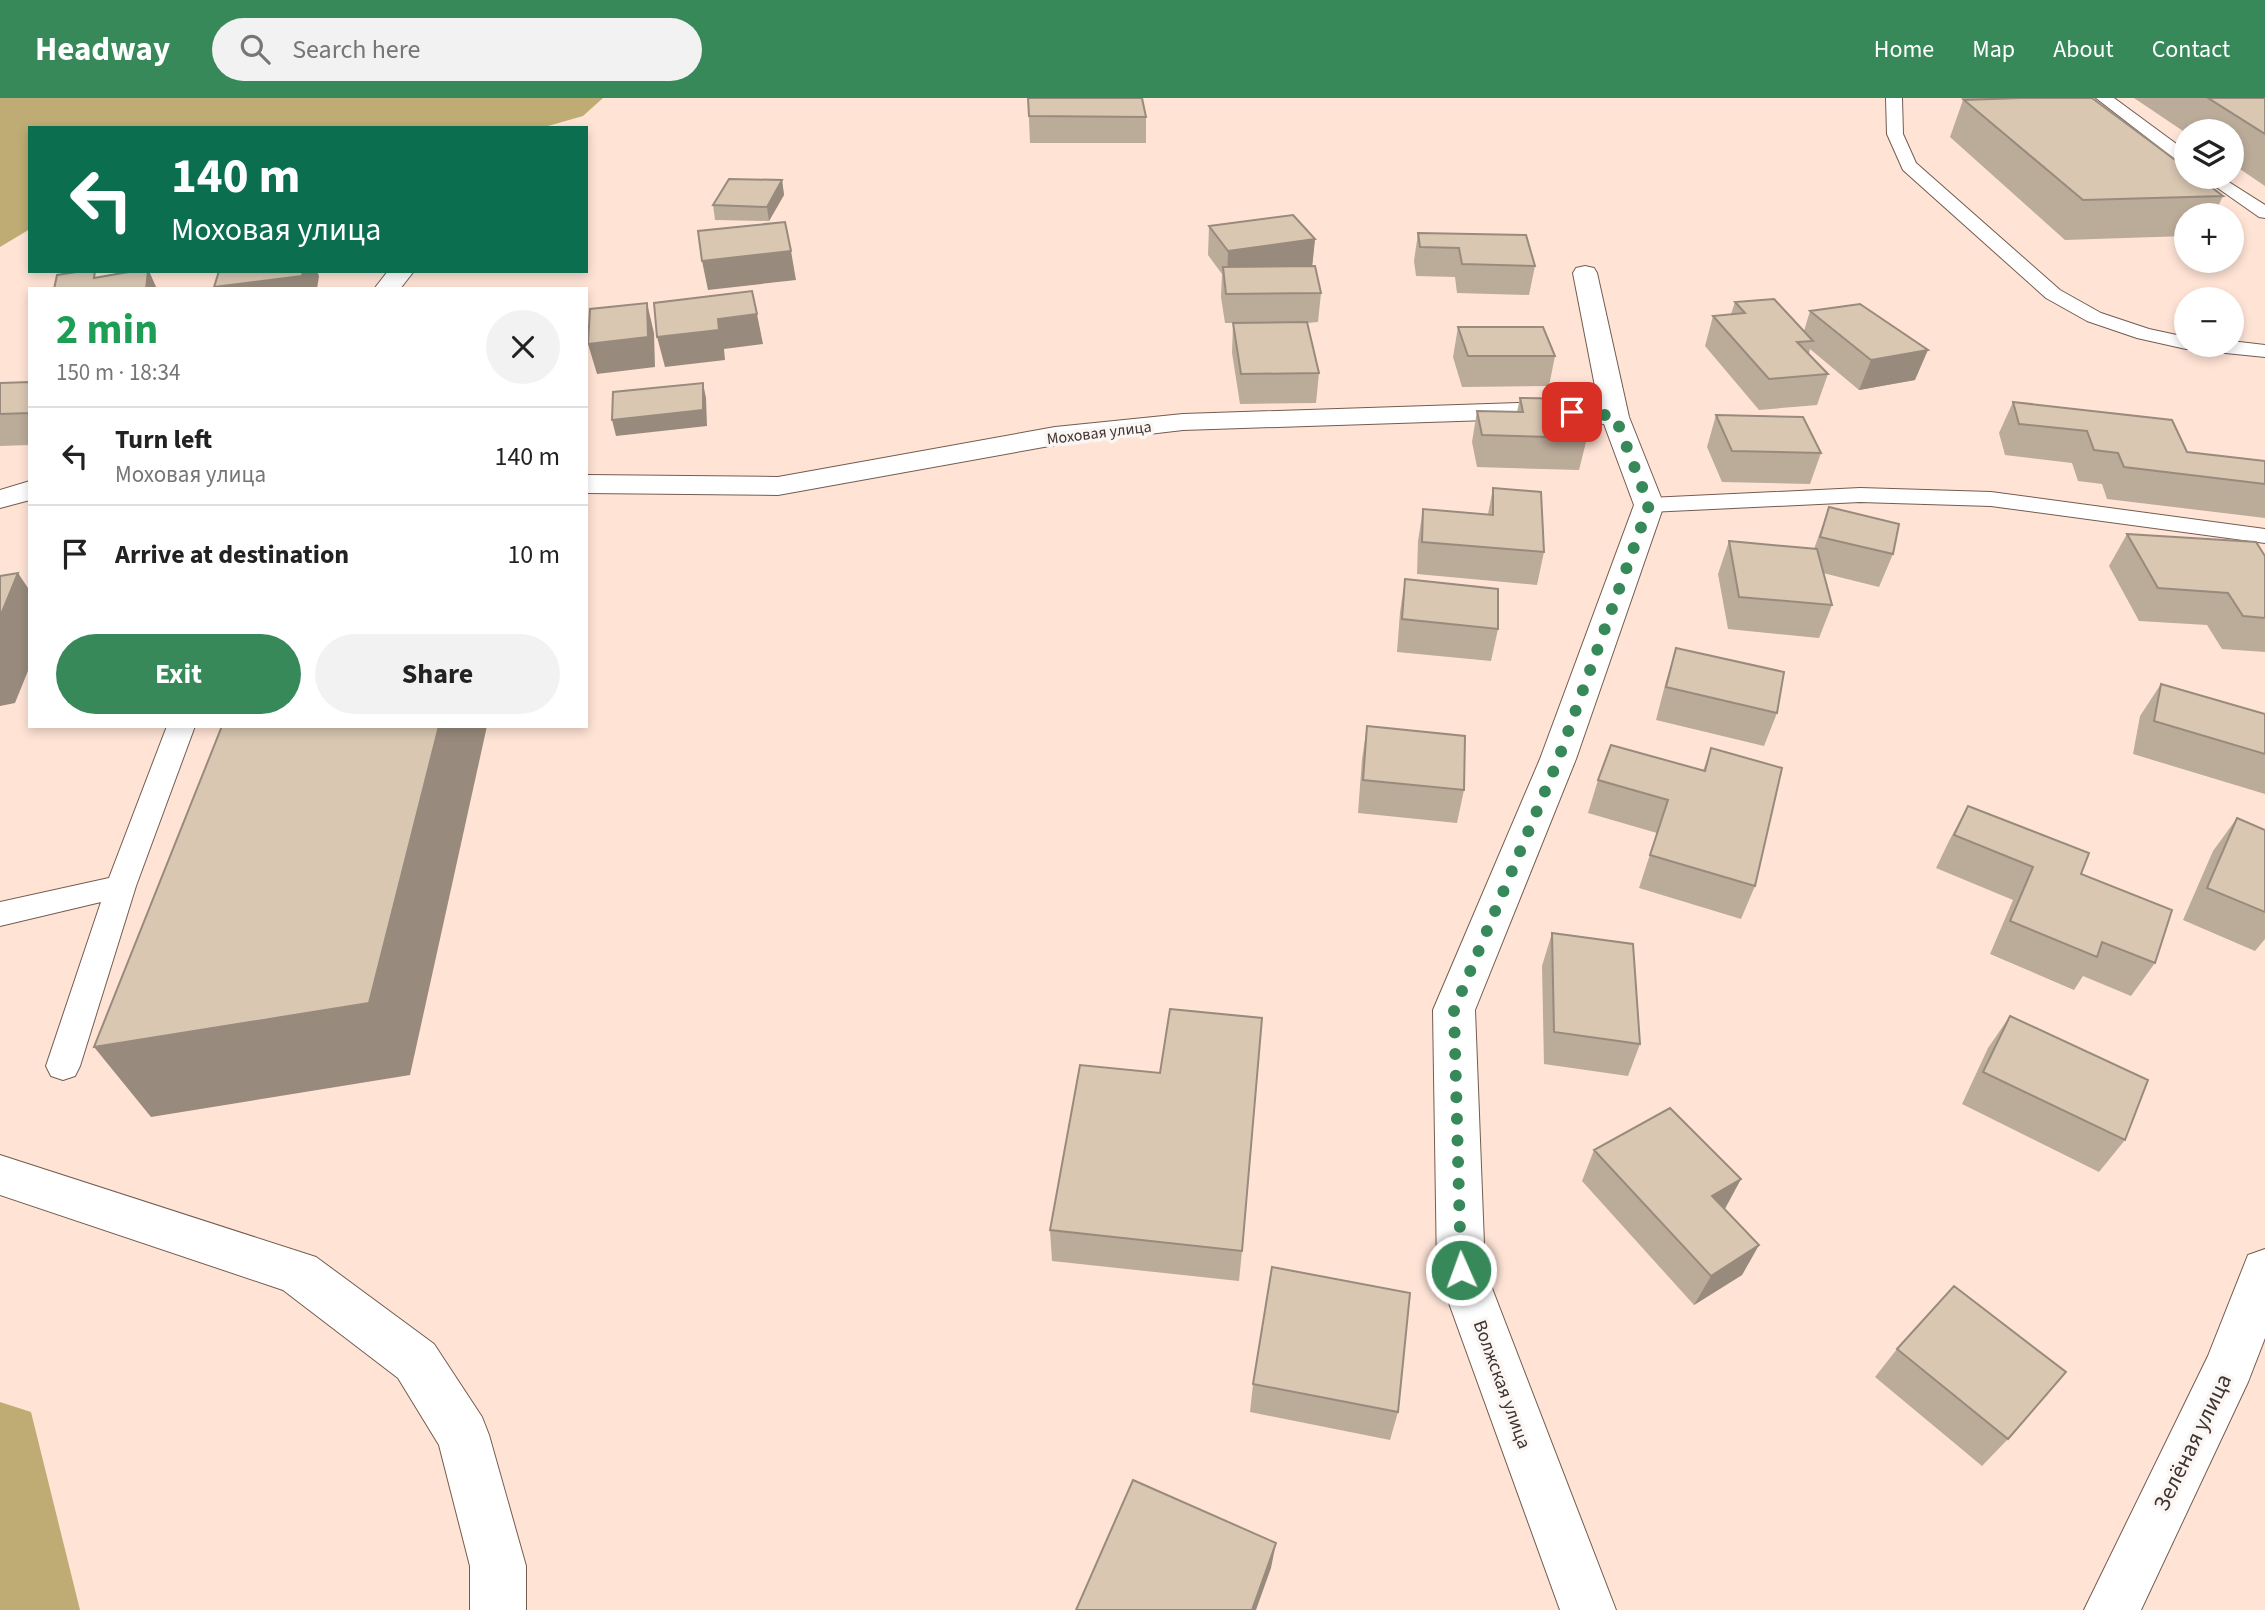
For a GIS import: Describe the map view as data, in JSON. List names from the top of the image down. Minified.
{"streets":{"street":["Моховая улица","Волжская улица","Зелёная улица"]},"page":{"header":"Headway","search":"Search here","nav":["Home","Map","About","Contact"],"map_buttons":["+","−"],"turn":["140 m","Моховая улица"],"heading":["2 min","150 m · 18:34"],"list":[{"name":"Turn left","note":"Моховая улица","value":"140 m"},{"name":"Arrive at destination","value":"10 m"}],"buttons":["Exit","Share"]}}
